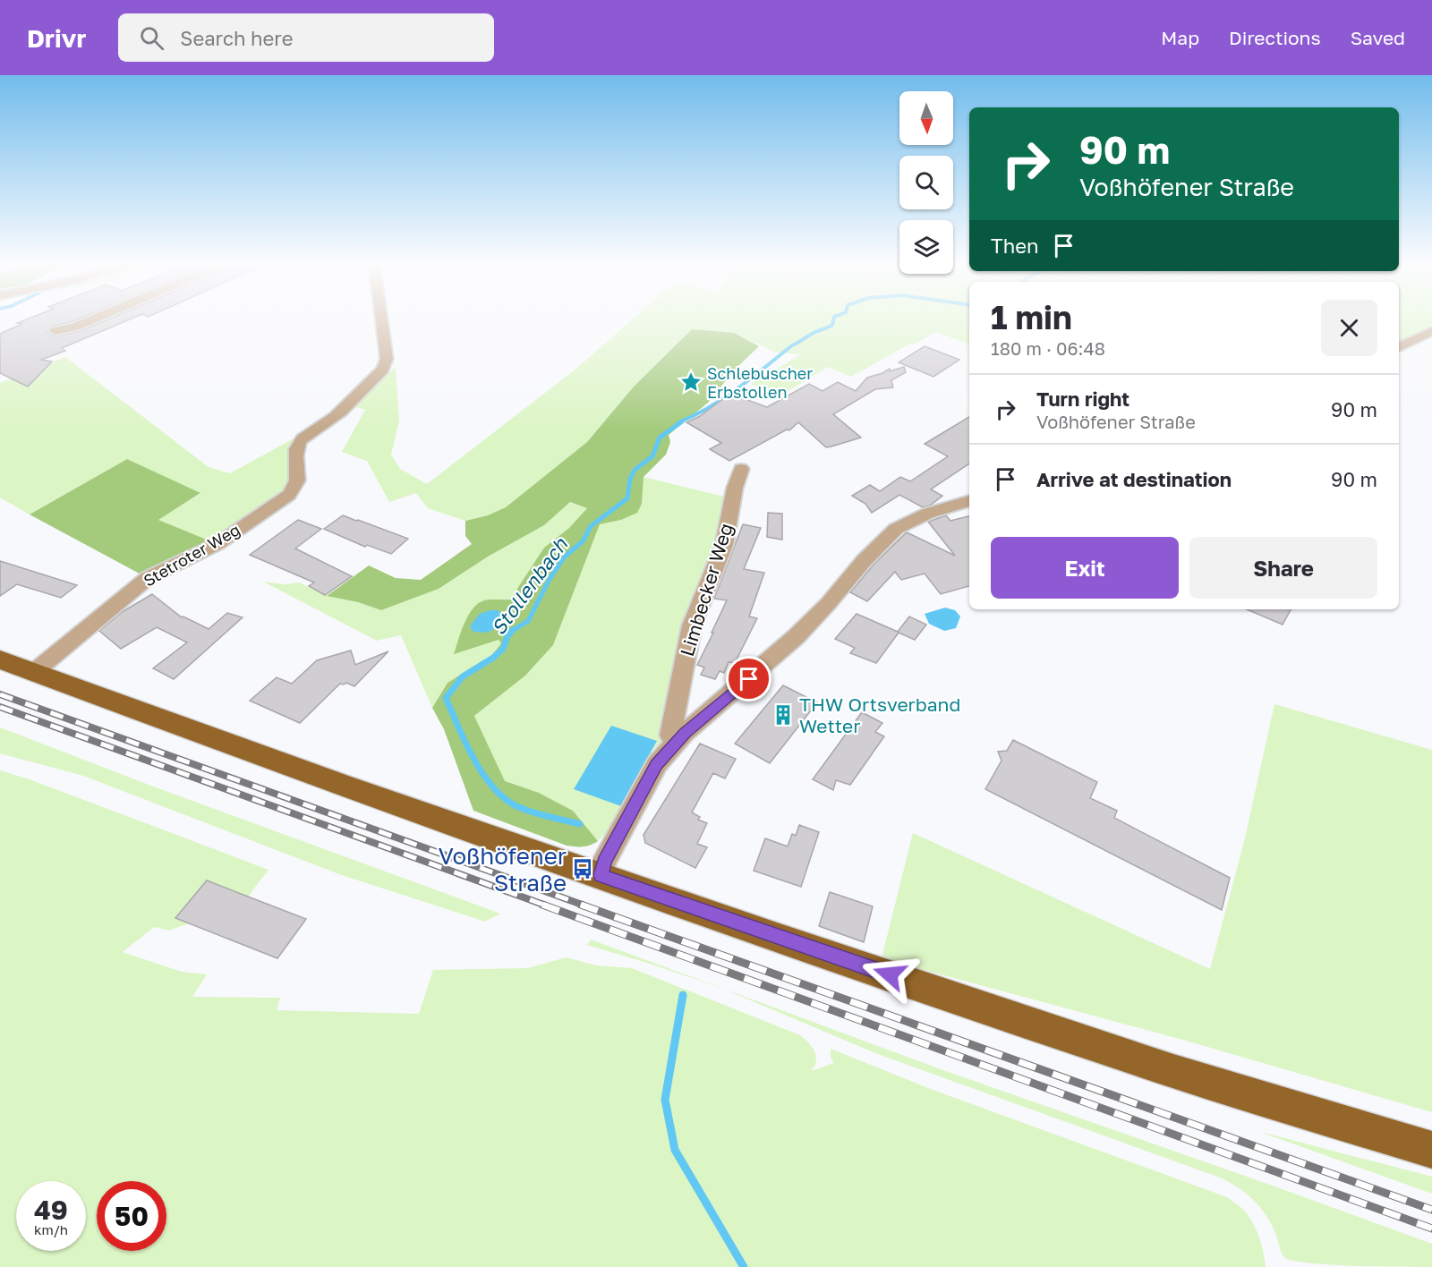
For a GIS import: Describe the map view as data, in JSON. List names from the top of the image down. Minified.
{"streets":{"street":["Stetroter Weg","Limbecker Weg"]},"water":["Stollenbach"],"places":{"place":["Schlebuscher Erbstollen"],"building":["THW Ortsverband Wetter"],"bus stop":["Voßhöfener Straße"]},"north":"bottom","page":{"header":"Drivr","search":"Search here","nav":["Map","Directions","Saved"],"turn":["90 m","Voßhöfener Straße"],"then":"Then","heading":["1 min","180 m · 06:48"],"list":[{"name":"Turn right","note":"Voßhöfener Straße","value":"90 m"},{"name":"Arrive at destination","value":"90 m"}],"buttons":["Exit","Share"],"speed":"49 km/h","limit":"50"}}
